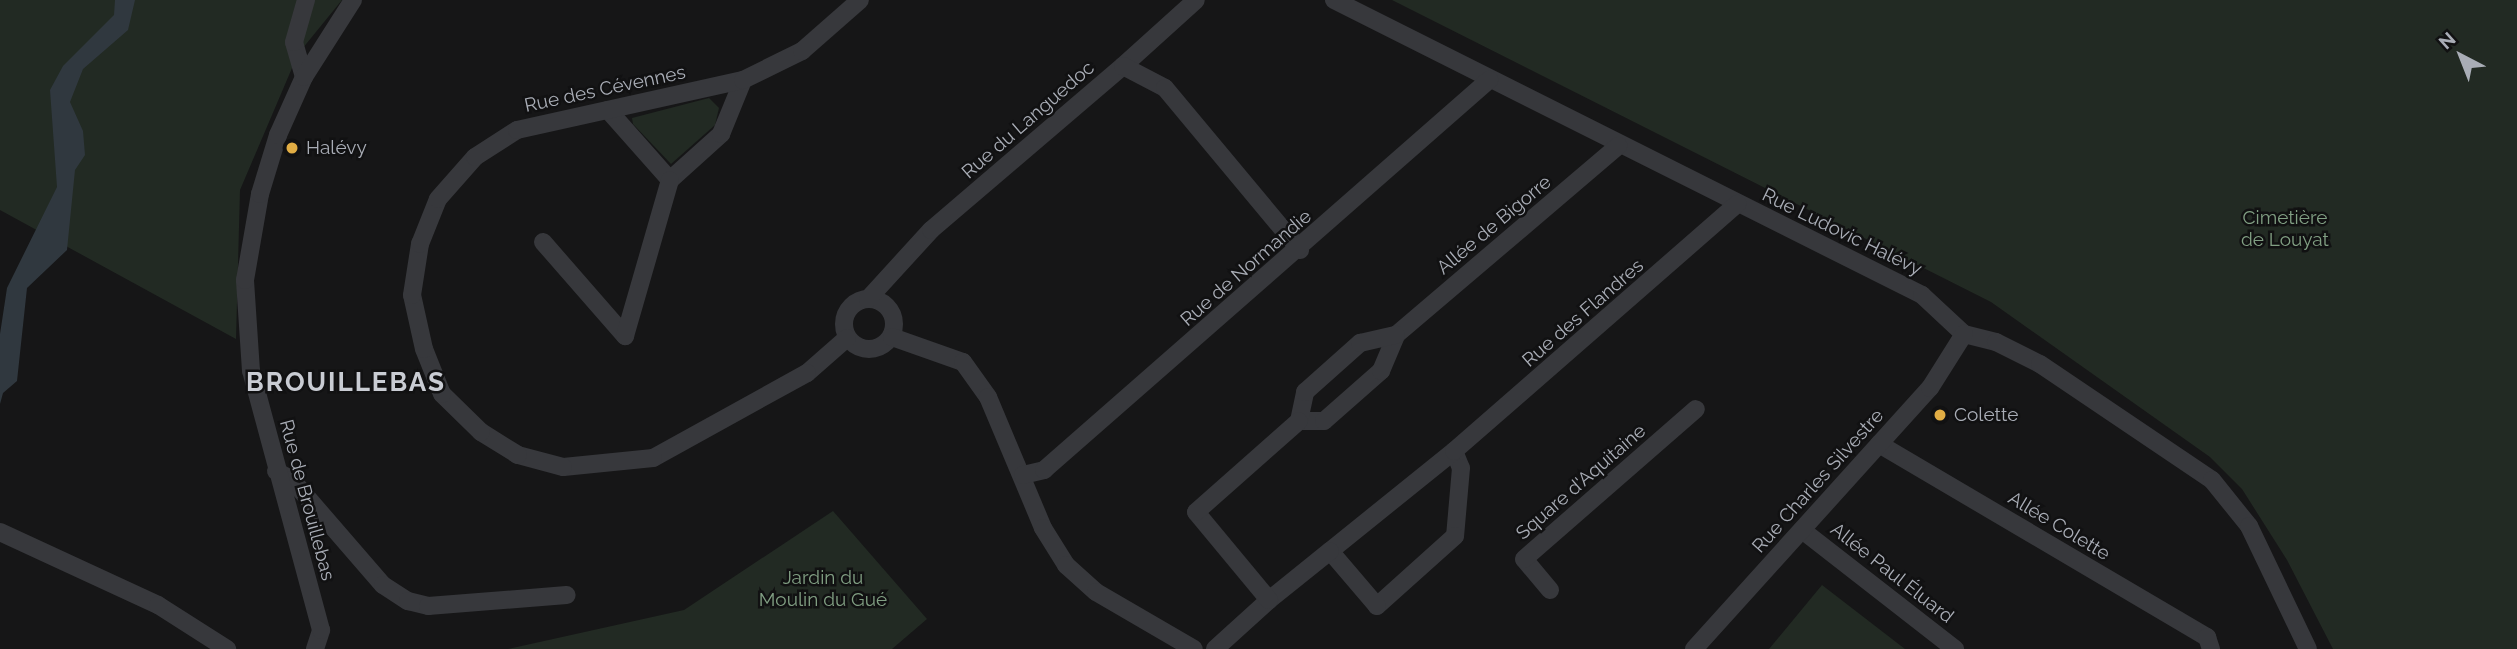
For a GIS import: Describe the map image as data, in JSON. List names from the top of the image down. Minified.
{"streets":{"street":["Rue des Cévennes","Rue du Languedoc","Allée de Bigorre","Rue Ludovic Halévy","Rue de Normandie","Rue des Flandres","Rue Charles Silvestre","Square d'Aquitaine","Rue de Brouillebas","Allée Colette","Allée Paul Éluard"]},"crossings":[["Rue des Cévennes","Rue du Languedoc"],["Rue du Languedoc","Rue de Normandie"],["Allée de Bigorre","Rue Ludovic Halévy"],["Rue Ludovic Halévy","Rue de Normandie"],["Rue Ludovic Halévy","Rue des Flandres"],["Rue Ludovic Halévy","Rue Charles Silvestre"],["Rue Charles Silvestre","Allée Colette"],["Rue Charles Silvestre","Allée Paul Éluard"]],"districts":["BROUILLEBAS"],"parks":["Cimetière de Louyat","Jardin du Moulin du Gué"],"places":["Halévy","Colette"],"north":"top left"}
